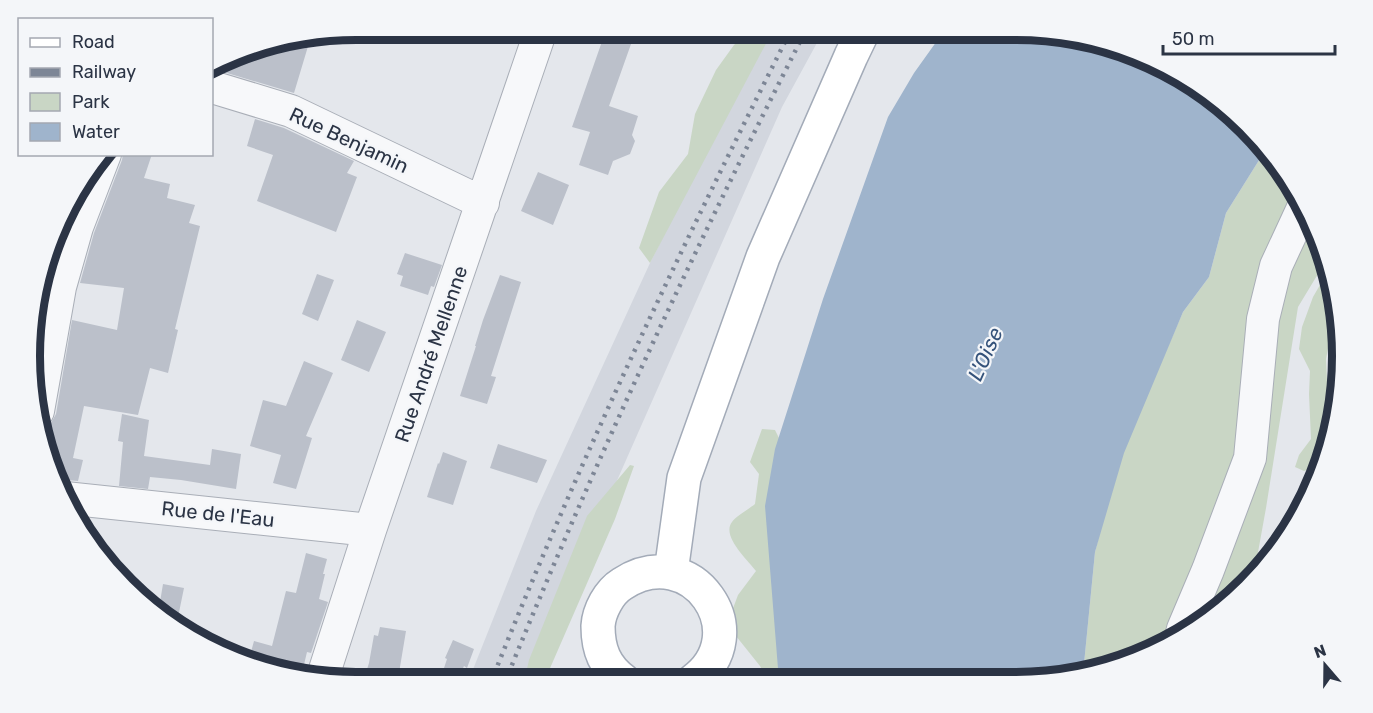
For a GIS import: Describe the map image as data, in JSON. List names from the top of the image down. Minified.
{"streets":{"street":["Rue Benjamin","Rue André Mellenne","Rue de l'Eau"]},"crossings":[["Rue Benjamin","Rue André Mellenne"],["Rue André Mellenne","Rue de l'Eau"]],"water":["L'Oise"],"legend":["Road","Railway","Park","Water"],"scale_bar":"50 m","north":"top"}
